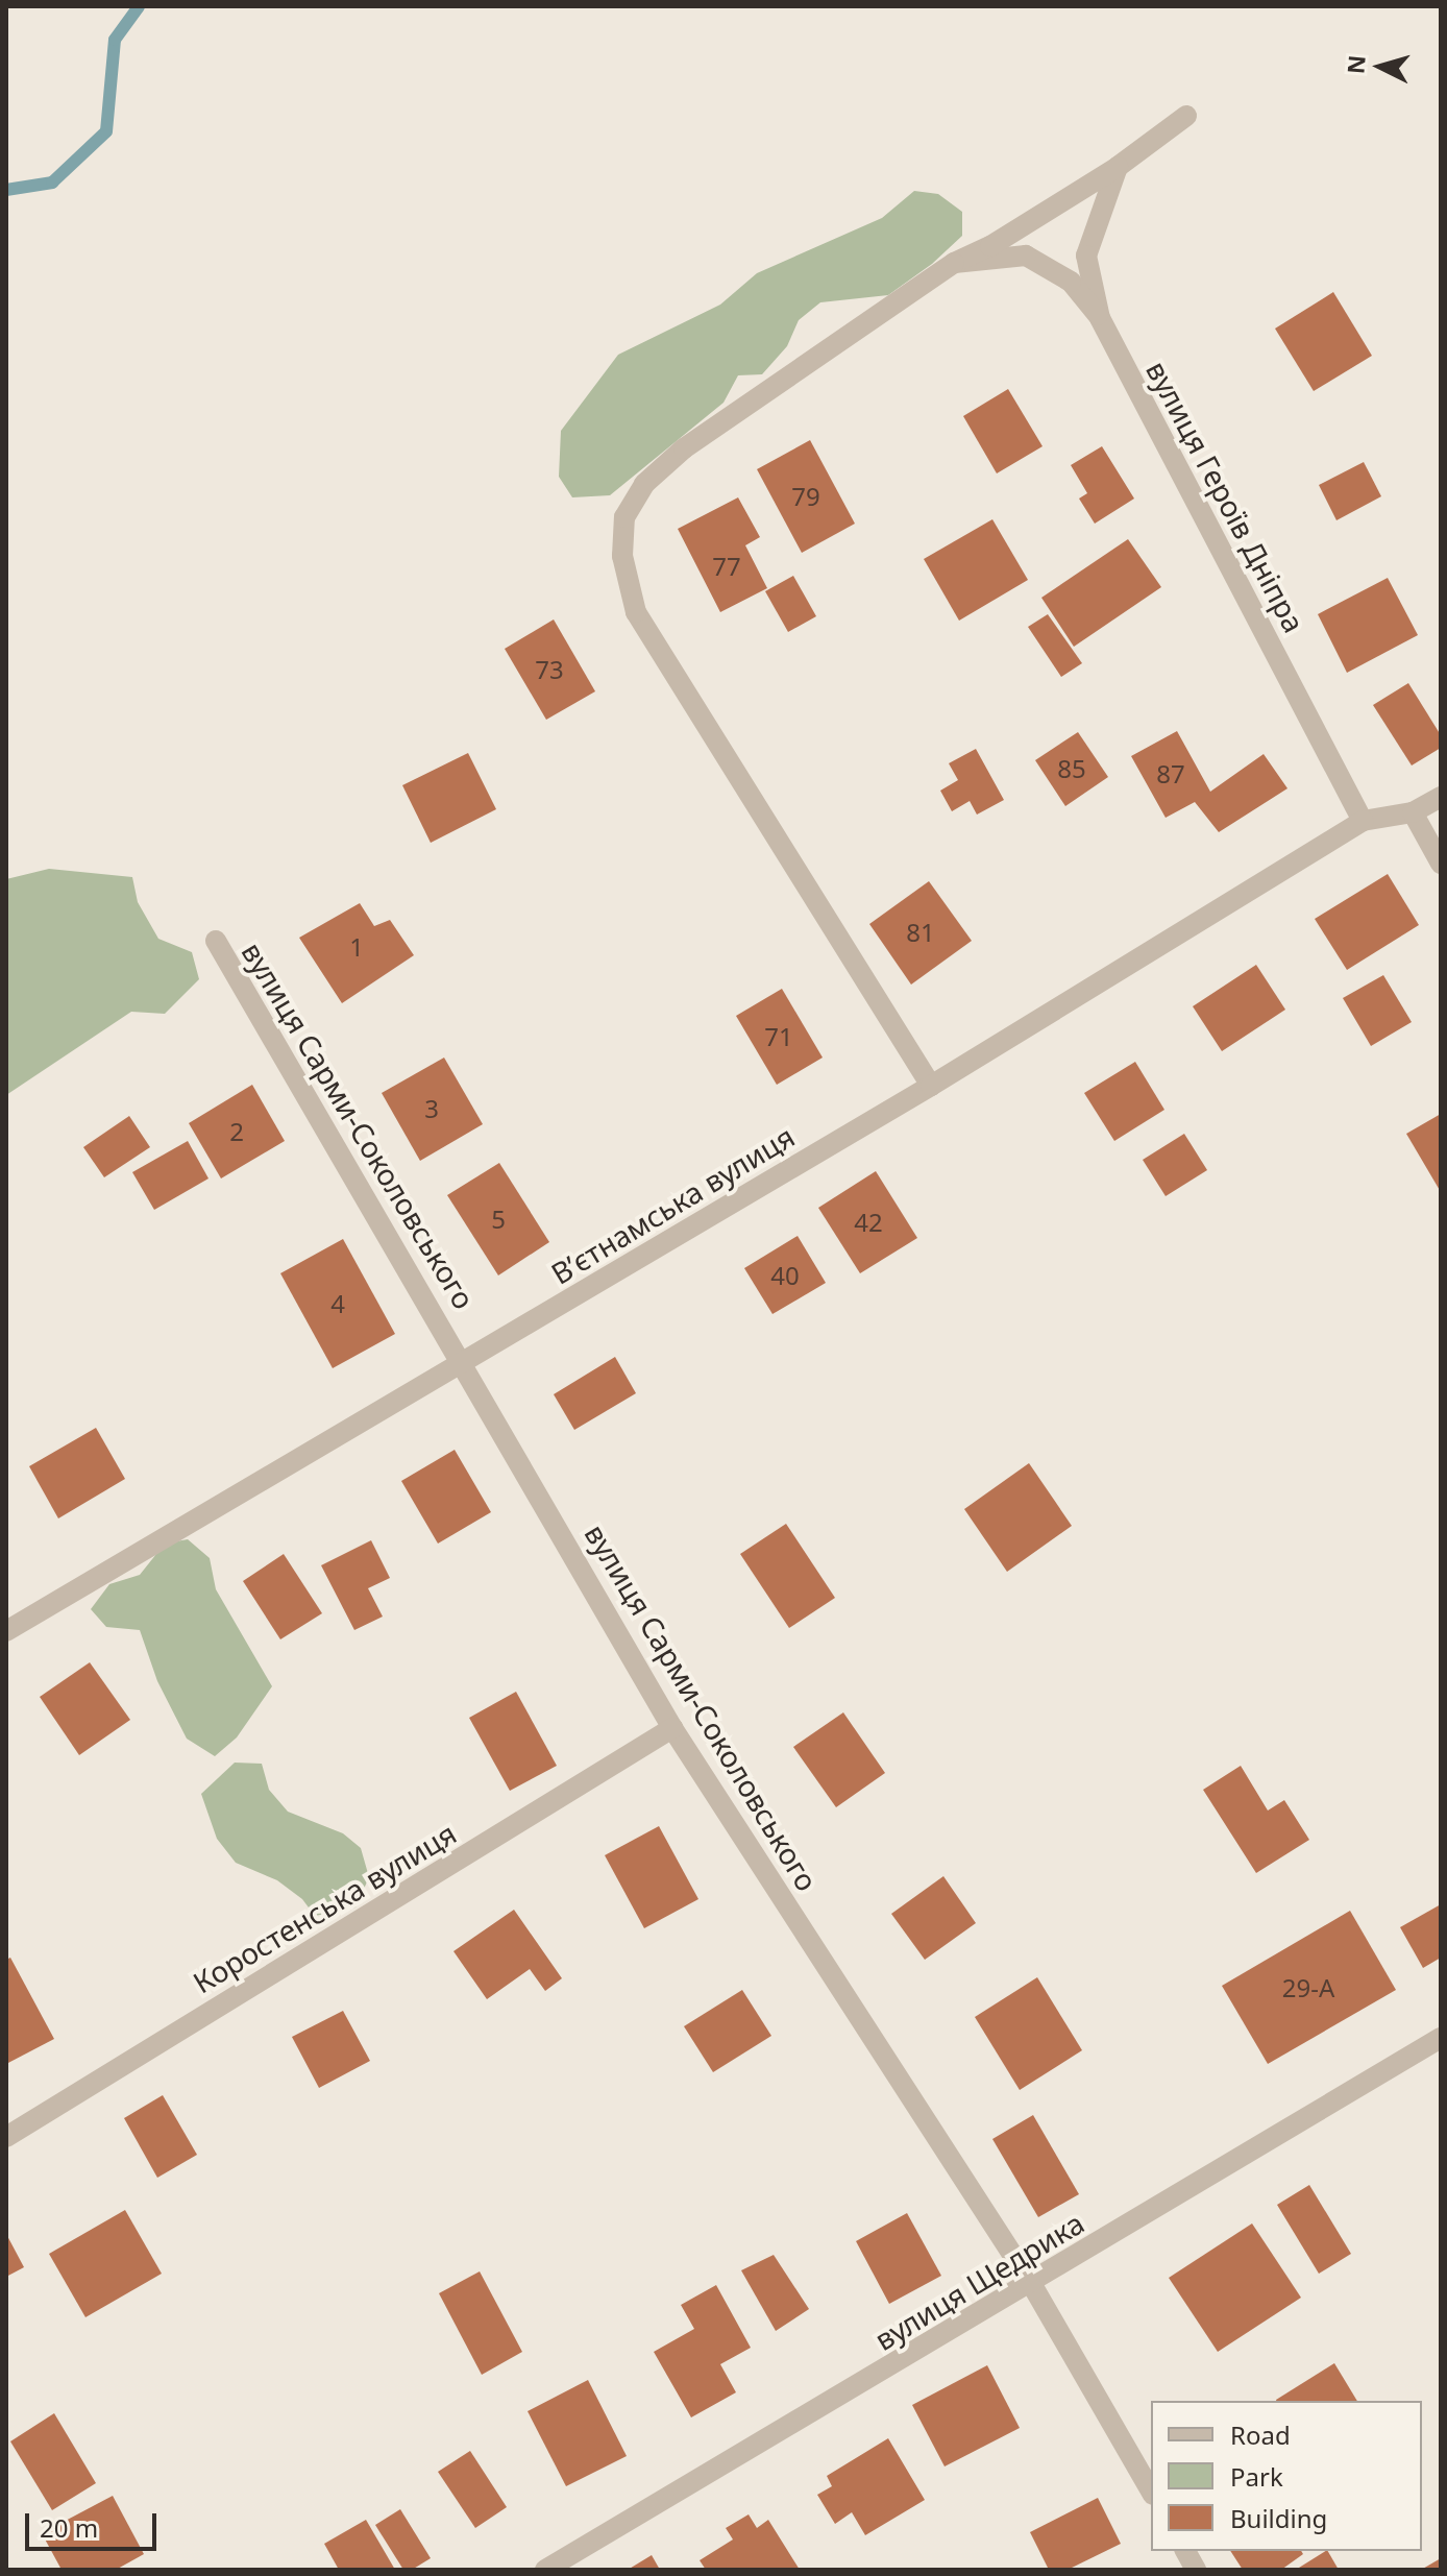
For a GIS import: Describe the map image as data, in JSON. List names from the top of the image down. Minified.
{"streets":{"street":["вулиця Героїв Дніпра","вулиця Сарми-Соколовського","Вʼєтнамська вулиця","Коростенська вулиця","вулиця Щедрика"]},"crossings":[["вулиця Героїв Дніпра","Вʼєтнамська вулиця"],["вулиця Сарми-Соколовського","Вʼєтнамська вулиця"],["вулиця Сарми-Соколовського","Коростенська вулиця"],["вулиця Сарми-Соколовського","вулиця Щедрика"]],"house_numbers":["79","77","73","85","87","81","1","71","3","2","5","42","40","4","29-А"],"legend":["Road","Park","Building"],"scale_bar":"20 m","north":"left"}
